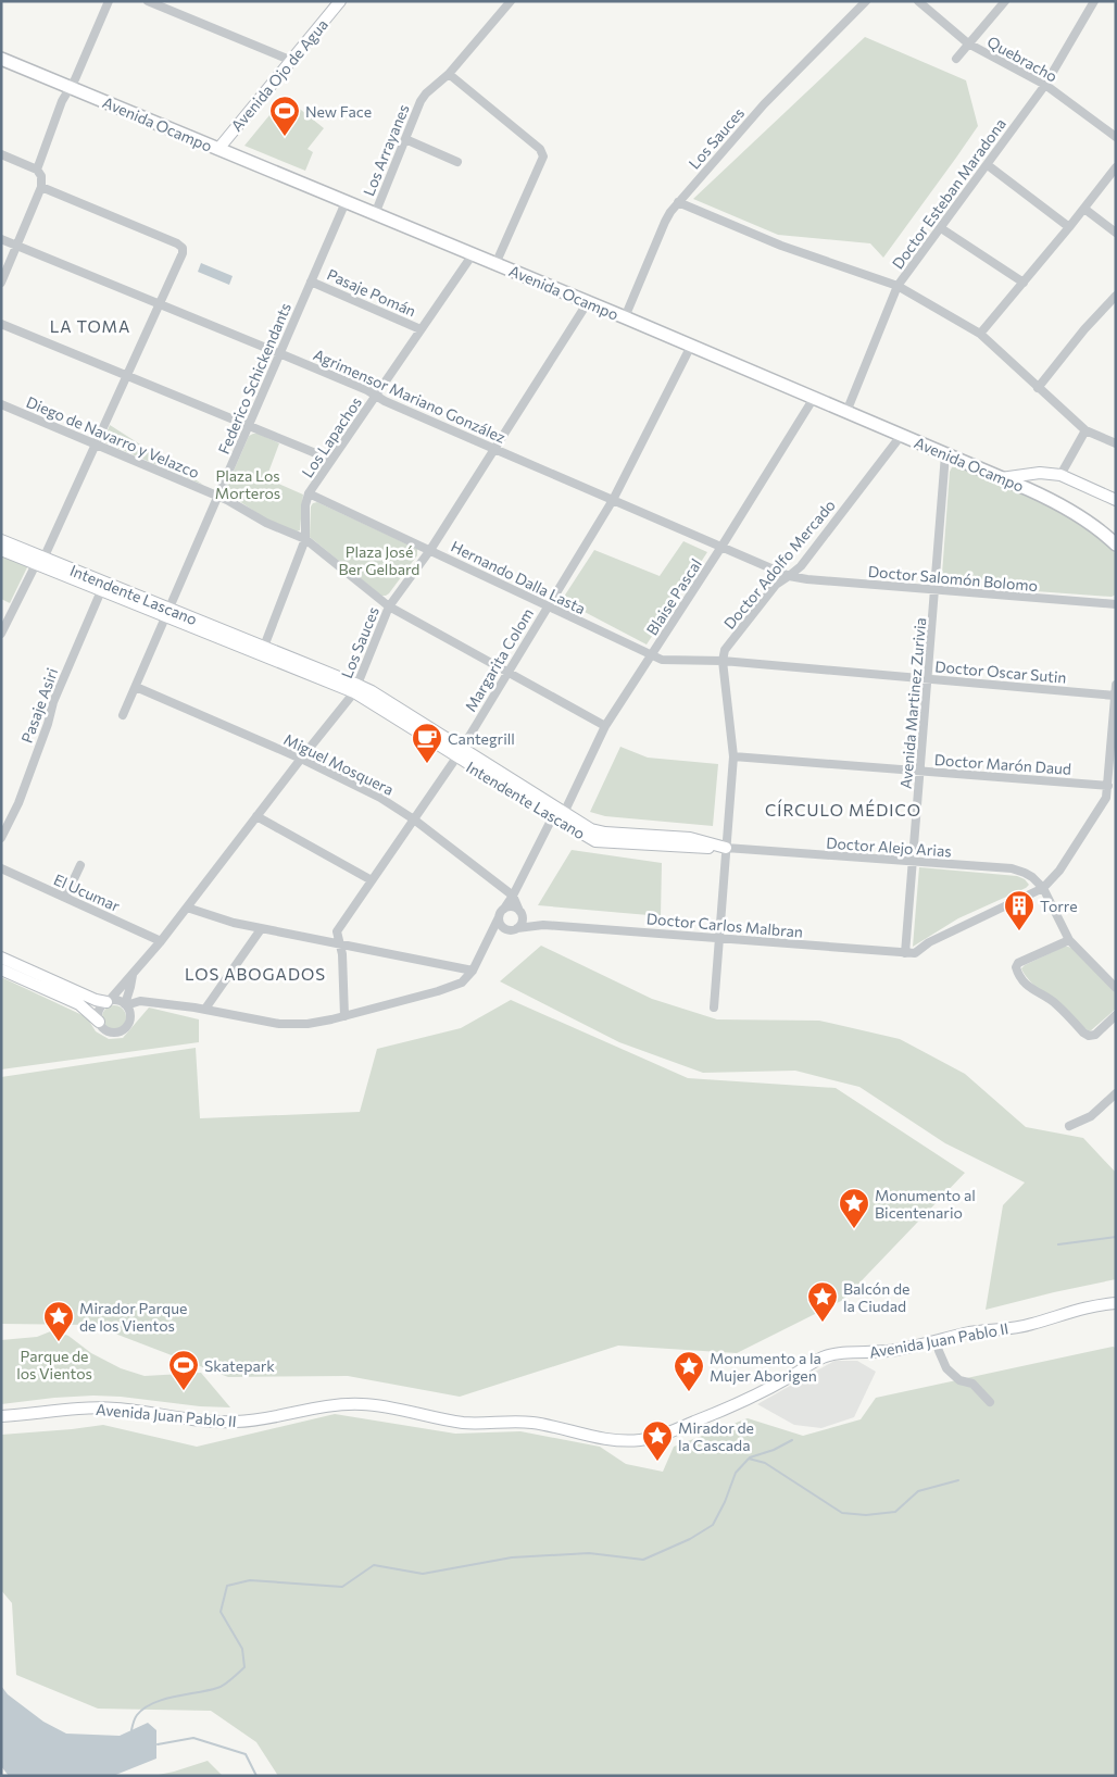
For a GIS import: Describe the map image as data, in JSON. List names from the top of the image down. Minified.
{"streets":{"main road":["Avenida Ojo de Agua","Avenida Ocampo","Intendente Lascano","Avenida Juan Pablo II"],"street":["Quebracho","Los Sauces","Los Arrayanes","Doctor Esteban Maradona","Pasaje Pomán","Federico Schickendants","Agrimensor Mariano González","Diego de Navarro y Velazco","Los Lapachos","Doctor Adolfo Mercado","Hernando Dalla Lasta","Doctor Salomón Bolomo","Blaise Pascal","Margarita Colom","Doctor Oscar Sutin","Avenida Martinez Zurivia","Pasaje Asiri","Miguel Mosquera","Doctor Marón Daud","Doctor Alejo Arias","El Ucumar","Doctor Carlos Malbran"]},"crossings":[["Quebracho","Doctor Esteban Maradona"],["Avenida Ojo de Agua","Avenida Ocampo"],["Avenida Ocampo","Los Sauces"],["Avenida Ocampo","Los Arrayanes"],["Avenida Ocampo","Doctor Esteban Maradona"],["Avenida Ocampo","Federico Schickendants"],["Avenida Ocampo","Los Lapachos"],["Avenida Ocampo","Doctor Adolfo Mercado"],["Avenida Ocampo","Blaise Pascal"],["Avenida Ocampo","Margarita Colom"],["Avenida Ocampo","Avenida Martinez Zurivia"],["Los Sauces","Agrimensor Mariano González"],["Los Sauces","Diego de Navarro y Velazco"],["Los Sauces","Hernando Dalla Lasta"],["Los Sauces","Intendente Lascano"],["Los Sauces","Miguel Mosquera"],["Los Sauces","El Ucumar"],["Pasaje Pomán","Federico Schickendants"],["Pasaje Pomán","Los Lapachos"],["Federico Schickendants","Agrimensor Mariano González"],["Federico Schickendants","Diego de Navarro y Velazco"],["Federico Schickendants","Intendente Lascano"],["Federico Schickendants","Miguel Mosquera"],["Agrimensor Mariano González","Los Lapachos"],["Agrimensor Mariano González","Doctor Adolfo Mercado"],["Agrimensor Mariano González","Doctor Salomón Bolomo"],["Agrimensor Mariano González","Blaise Pascal"],["Agrimensor Mariano González","Margarita Colom"],["Diego de Navarro y Velazco","Los Lapachos"],["Diego de Navarro y Velazco","Blaise Pascal"],["Diego de Navarro y Velazco","Margarita Colom"],["Los Lapachos","Hernando Dalla Lasta"],["Los Lapachos","Intendente Lascano"],["Doctor Adolfo Mercado","Hernando Dalla Lasta"],["Doctor Adolfo Mercado","Doctor Salomón Bolomo"],["Doctor Adolfo Mercado","Doctor Oscar Sutin"],["Hernando Dalla Lasta","Blaise Pascal"],["Hernando Dalla Lasta","Margarita Colom"],["Hernando Dalla Lasta","Doctor Oscar Sutin"],["Doctor Salomón Bolomo","Avenida Martinez Zurivia"],["Intendente Lascano","Blaise Pascal"],["Intendente Lascano","Margarita Colom"],["Intendente Lascano","Pasaje Asiri"],["Intendente Lascano","Doctor Alejo Arias"],["Margarita Colom","Miguel Mosquera"],["Doctor Oscar Sutin","Avenida Martinez Zurivia"],["Avenida Martinez Zurivia","Doctor Marón Daud"],["Avenida Martinez Zurivia","Doctor Alejo Arias"],["Avenida Martinez Zurivia","Doctor Carlos Malbran"]],"districts":["LA TOMA","CÍRCULO MÉDICO","LOS ABOGADOS"],"parks":["Plaza Los Morteros","Plaza José Ber Gelbard","Parque de los Vientos"],"places":{"sports":["New Face","Skatepark"],"cafe":["Cantegrill"],"building":["Torre"],"place":["Monumento al Bicentenario","Balcón de la Ciudad","Mirador Parque de los Vientos","Monumento a la Mujer Aborigen","Mirador de la Cascada"]}}
